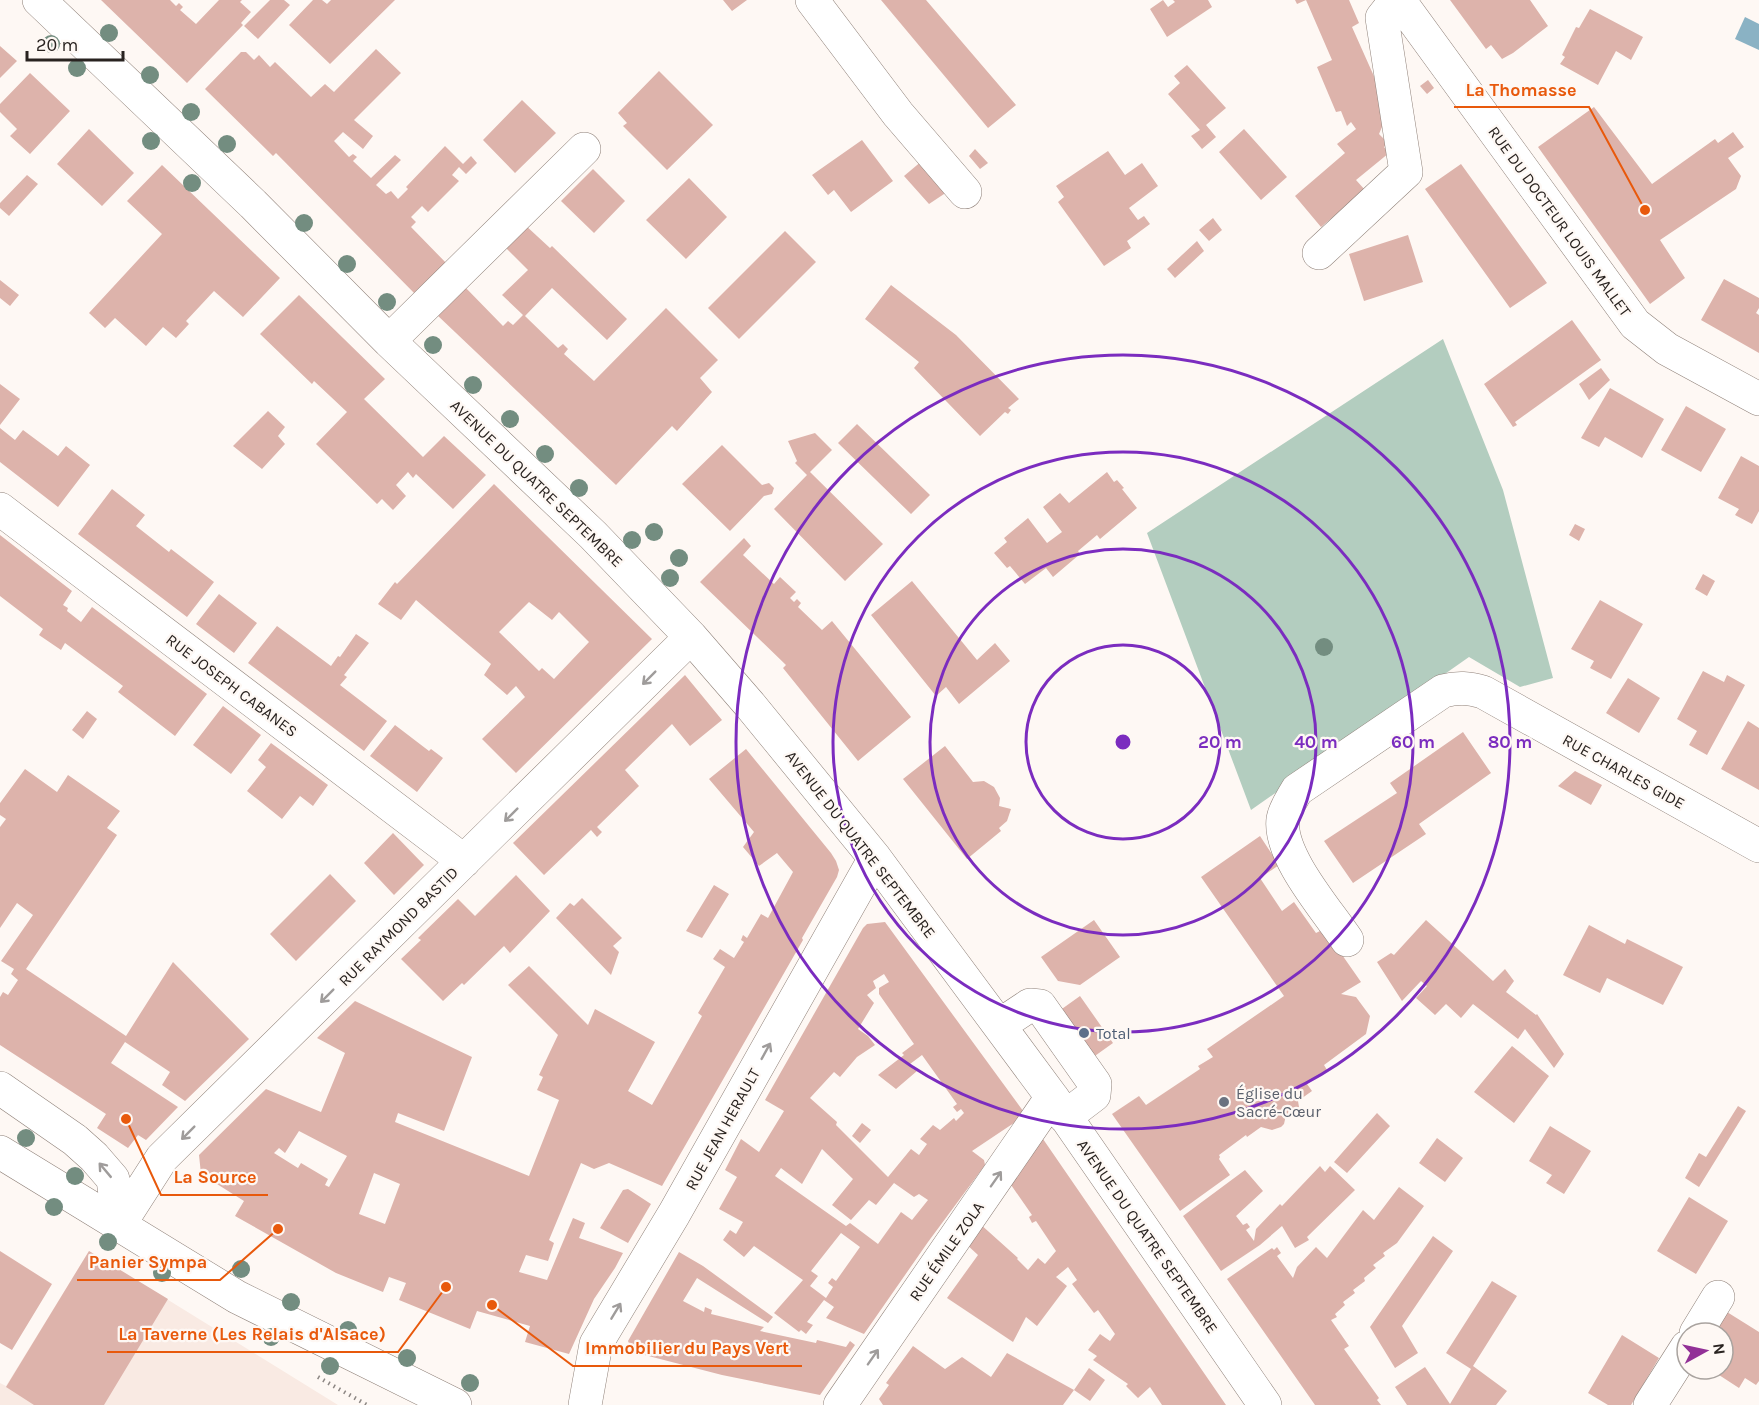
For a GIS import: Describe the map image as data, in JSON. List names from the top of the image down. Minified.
{"streets":{"street":["RUE DU DOCTEUR LOUIS MALLET","AVENUE DU QUATRE SEPTEMBRE","RUE JOSEPH CABANES","RUE CHARLES GIDE","RUE RAYMOND BASTID","RUE JEAN HERAULT","RUE ÉMILE ZOLA"]},"crossings":[["AVENUE DU QUATRE SEPTEMBRE","RUE RAYMOND BASTID"],["AVENUE DU QUATRE SEPTEMBRE","RUE JEAN HERAULT"],["AVENUE DU QUATRE SEPTEMBRE","RUE ÉMILE ZOLA"],["RUE JOSEPH CABANES","RUE RAYMOND BASTID"]],"one_way":["RUE RAYMOND BASTID","RUE JEAN HERAULT","RUE ÉMILE ZOLA"],"places":["La Thomasse","Total","Église du Sacré-Cœur","La Source","Panier Sympa","La Taverne (Les Relais d'Alsace)","Immobilier du Pays Vert"],"scale_bar":"20 m","north":"right","rings":["20 m","40 m","60 m","80 m"]}
